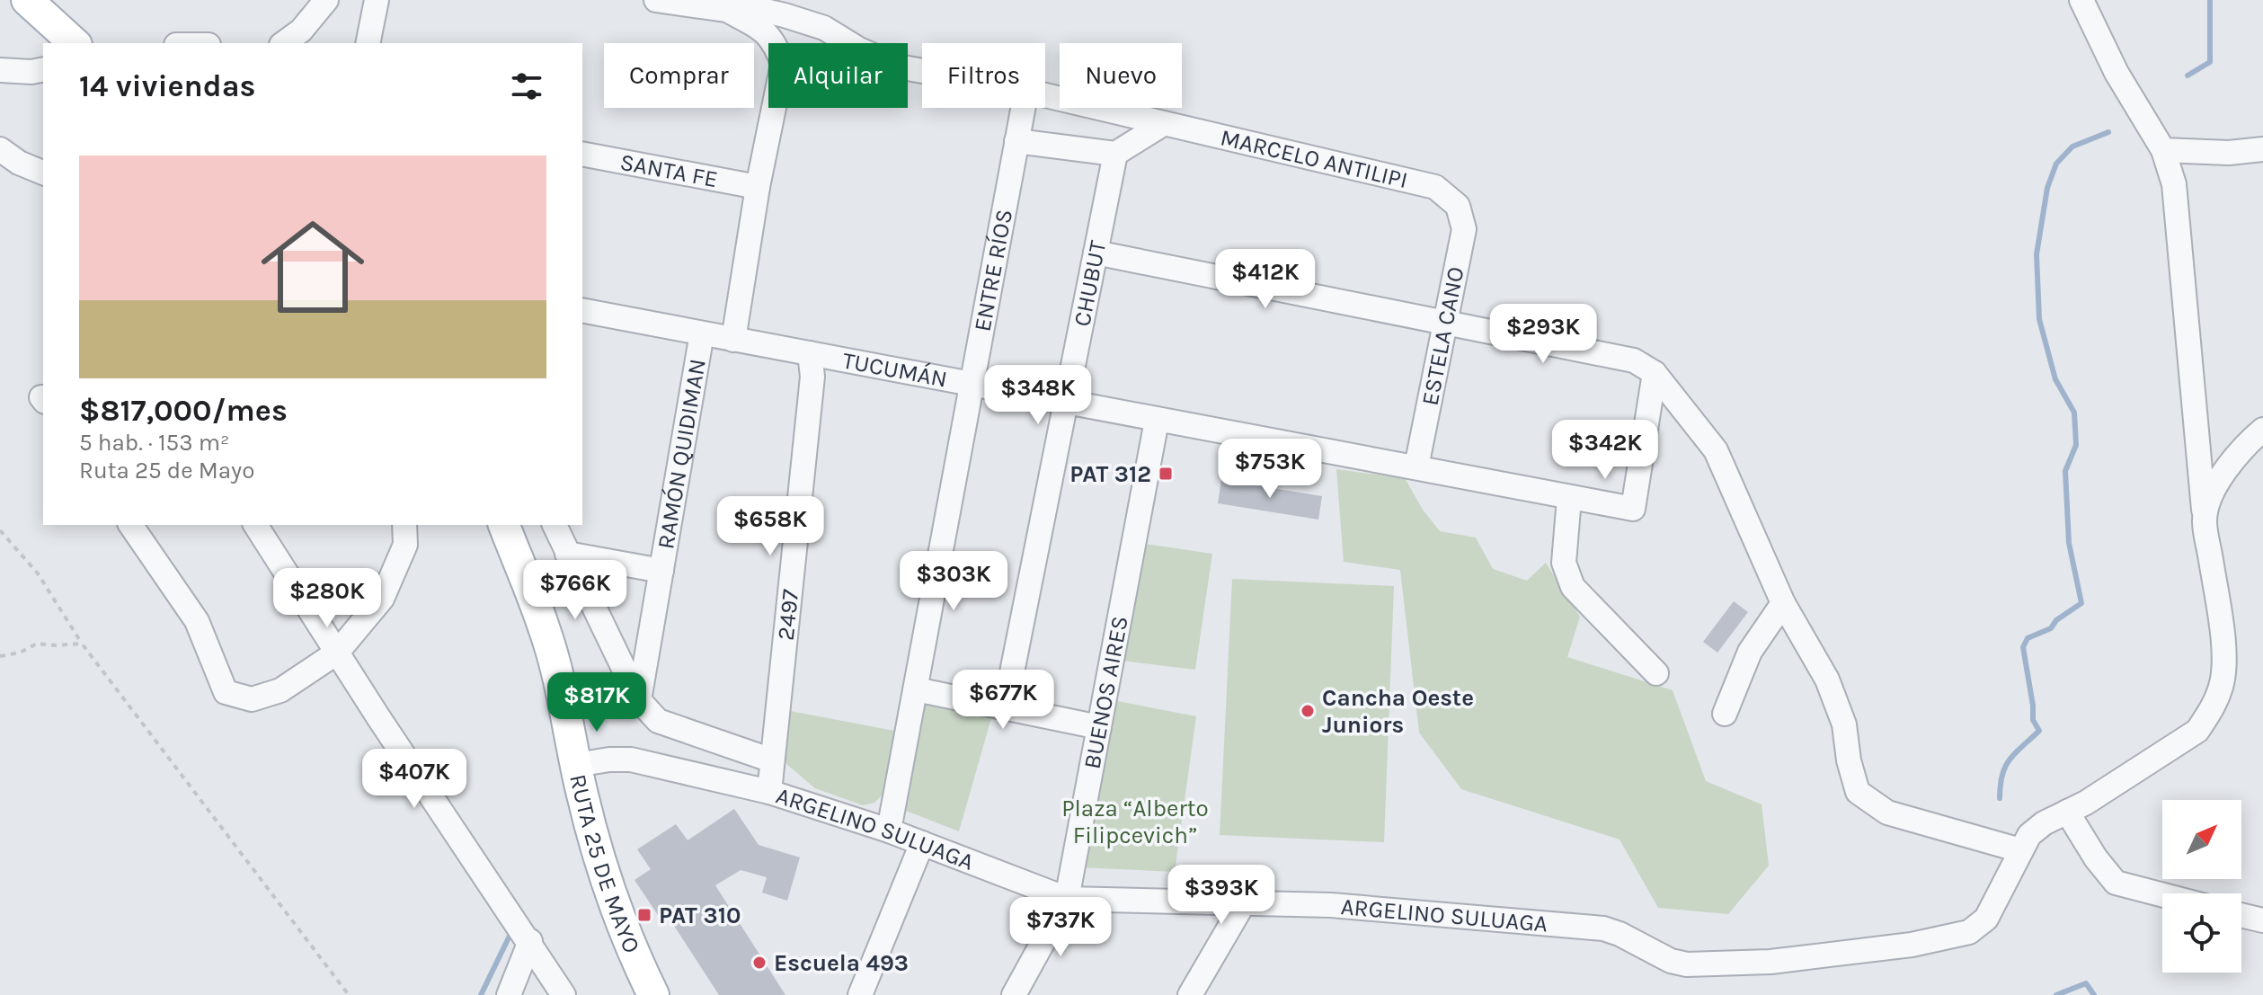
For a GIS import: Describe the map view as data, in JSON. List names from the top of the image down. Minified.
{"streets":{"main road":["RUTA 25 DE MAYO"],"street":["MARCELO ANTILIPI","SANTA FE","ENTRE RÍOS","CHUBUT","ESTELA CANO","TUCUMÁN","RAMÓN QUIDIMAN","2497","BUENOS AIRES","ARGELINO SULUAGA"]},"crossings":[["MARCELO ANTILIPI","ESTELA CANO"],["MARCELO ANTILIPI","RAMÓN QUIDIMAN"],["SANTA FE","RAMÓN QUIDIMAN"],["ENTRE RÍOS","TUCUMÁN"],["ENTRE RÍOS","ARGELINO SULUAGA"],["CHUBUT","TUCUMÁN"],["ESTELA CANO","TUCUMÁN"],["TUCUMÁN","RAMÓN QUIDIMAN"],["TUCUMÁN","2497"],["TUCUMÁN","BUENOS AIRES"],["2497","ARGELINO SULUAGA"],["BUENOS AIRES","ARGELINO SULUAGA"],["ARGELINO SULUAGA","RUTA 25 DE MAYO"]],"parks":["Plaza “Alberto Filipcevich”"],"places":{"transit":["PAT 312","PAT 310"],"other":["Cancha Oeste Juniors","Escuela 493"]},"north":"top right","page":{"chip":["Comprar","Alquilar","Filtros","Nuevo"],"heading":"14 viviendas","list":[{"name":"$817,000/mes","note":"5 hab. · 153 m² · Ruta 25 de Mayo"}],"price":["$412K","$293K","$348K","$342K","$753K","$658K","$303K","$766K","$280K","$677K","$817K","$407K","$393K","$737K"]}}
